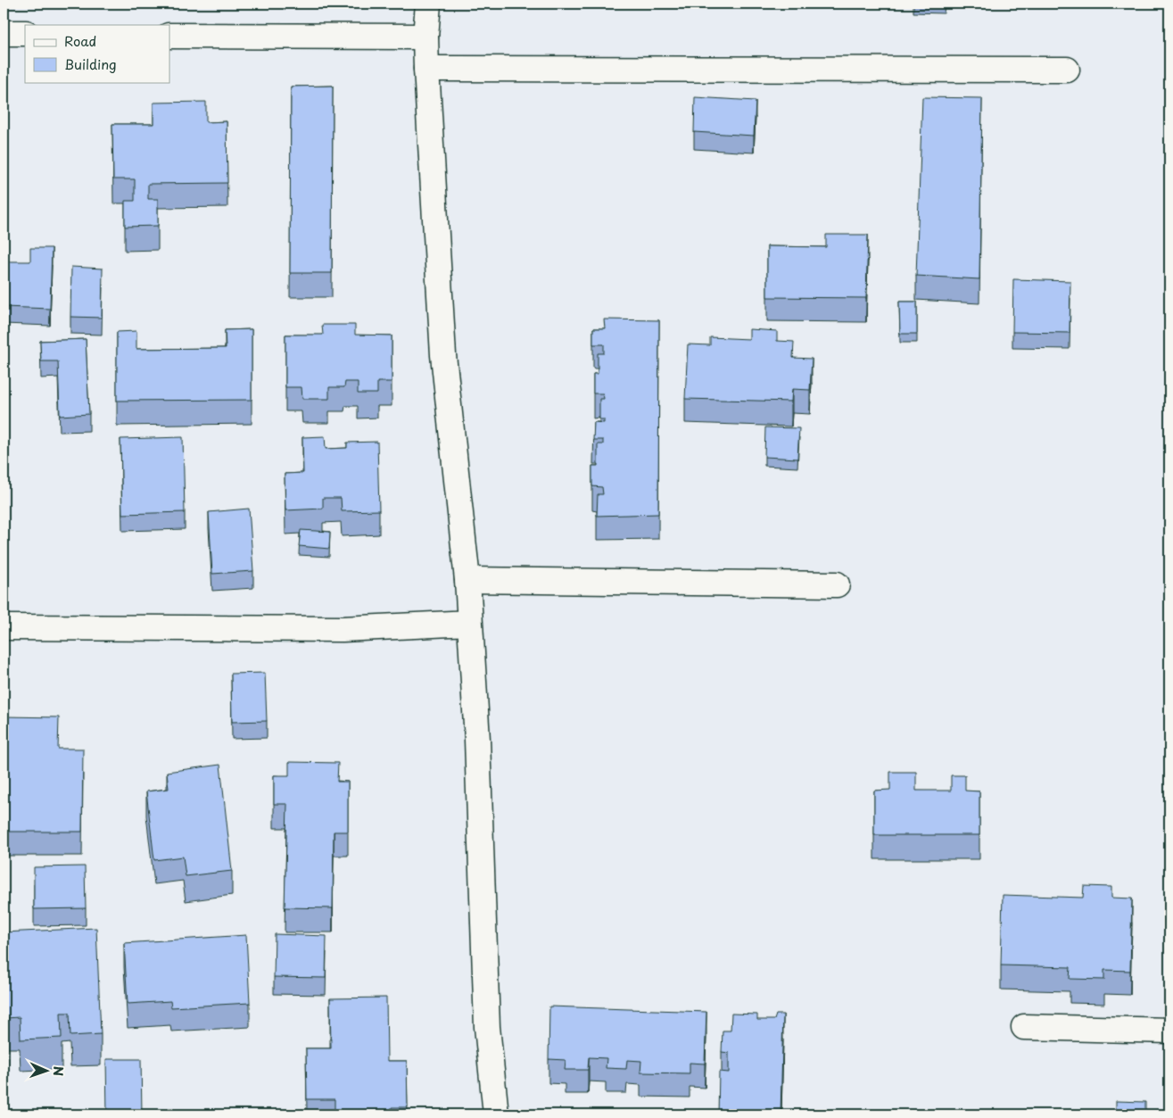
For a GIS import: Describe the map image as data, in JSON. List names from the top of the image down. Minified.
{"legend":["Road","Building"],"north":"right"}
